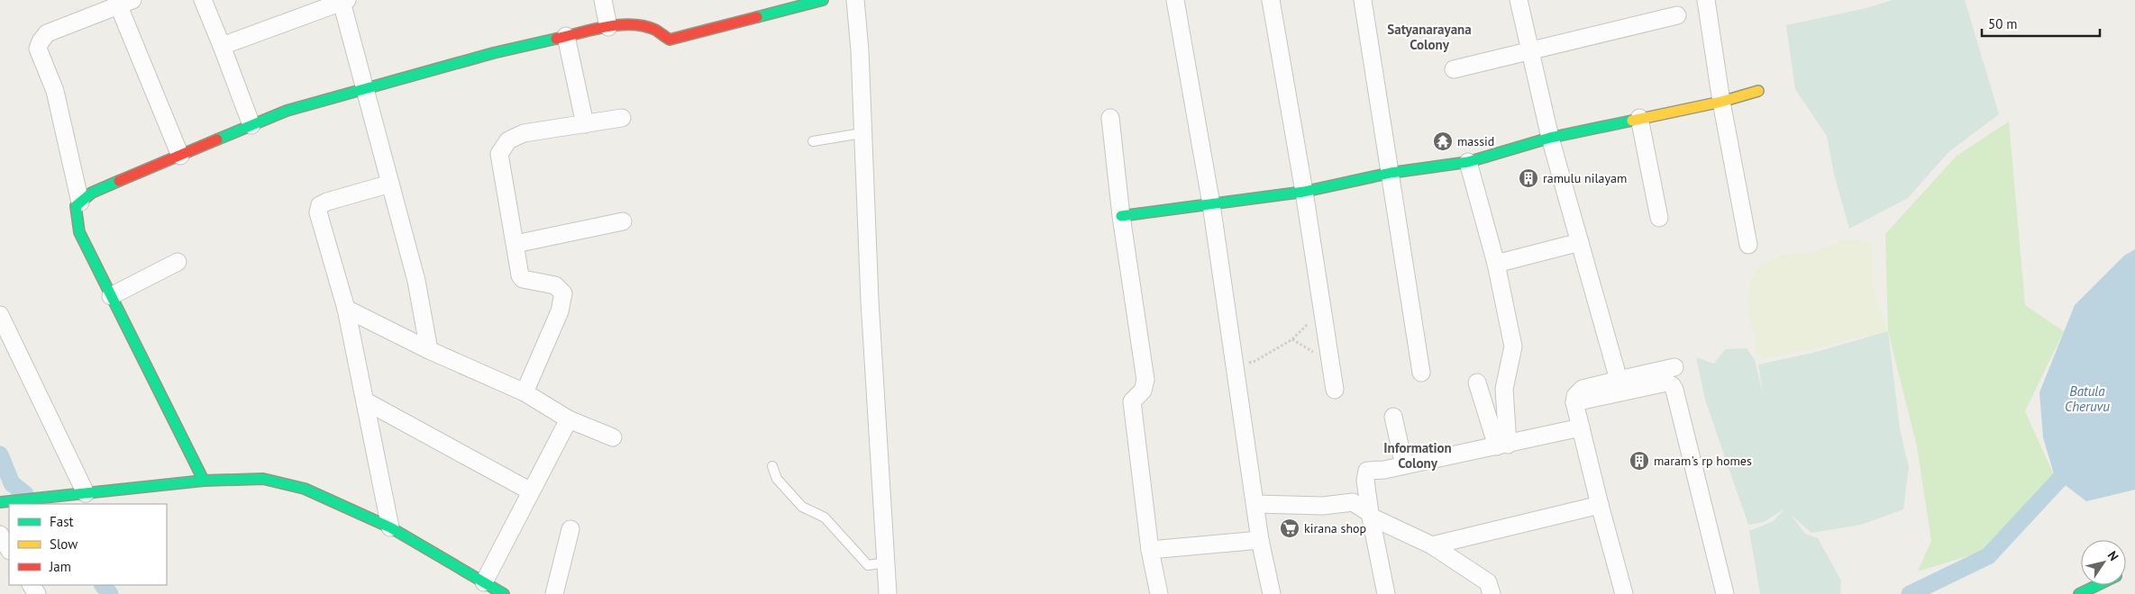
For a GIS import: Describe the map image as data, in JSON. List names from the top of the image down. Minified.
{"districts":["Satyanarayana Colony","Information Colony"],"water":["Batula Cheruvu"],"places":{"temple":["massid"],"building":["ramulu nilayam","maram's rp homes"],"supermarket":["kirana shop"]},"legend":["Fast","Slow","Jam"],"scale_bar":"50 m","north":"top right"}
